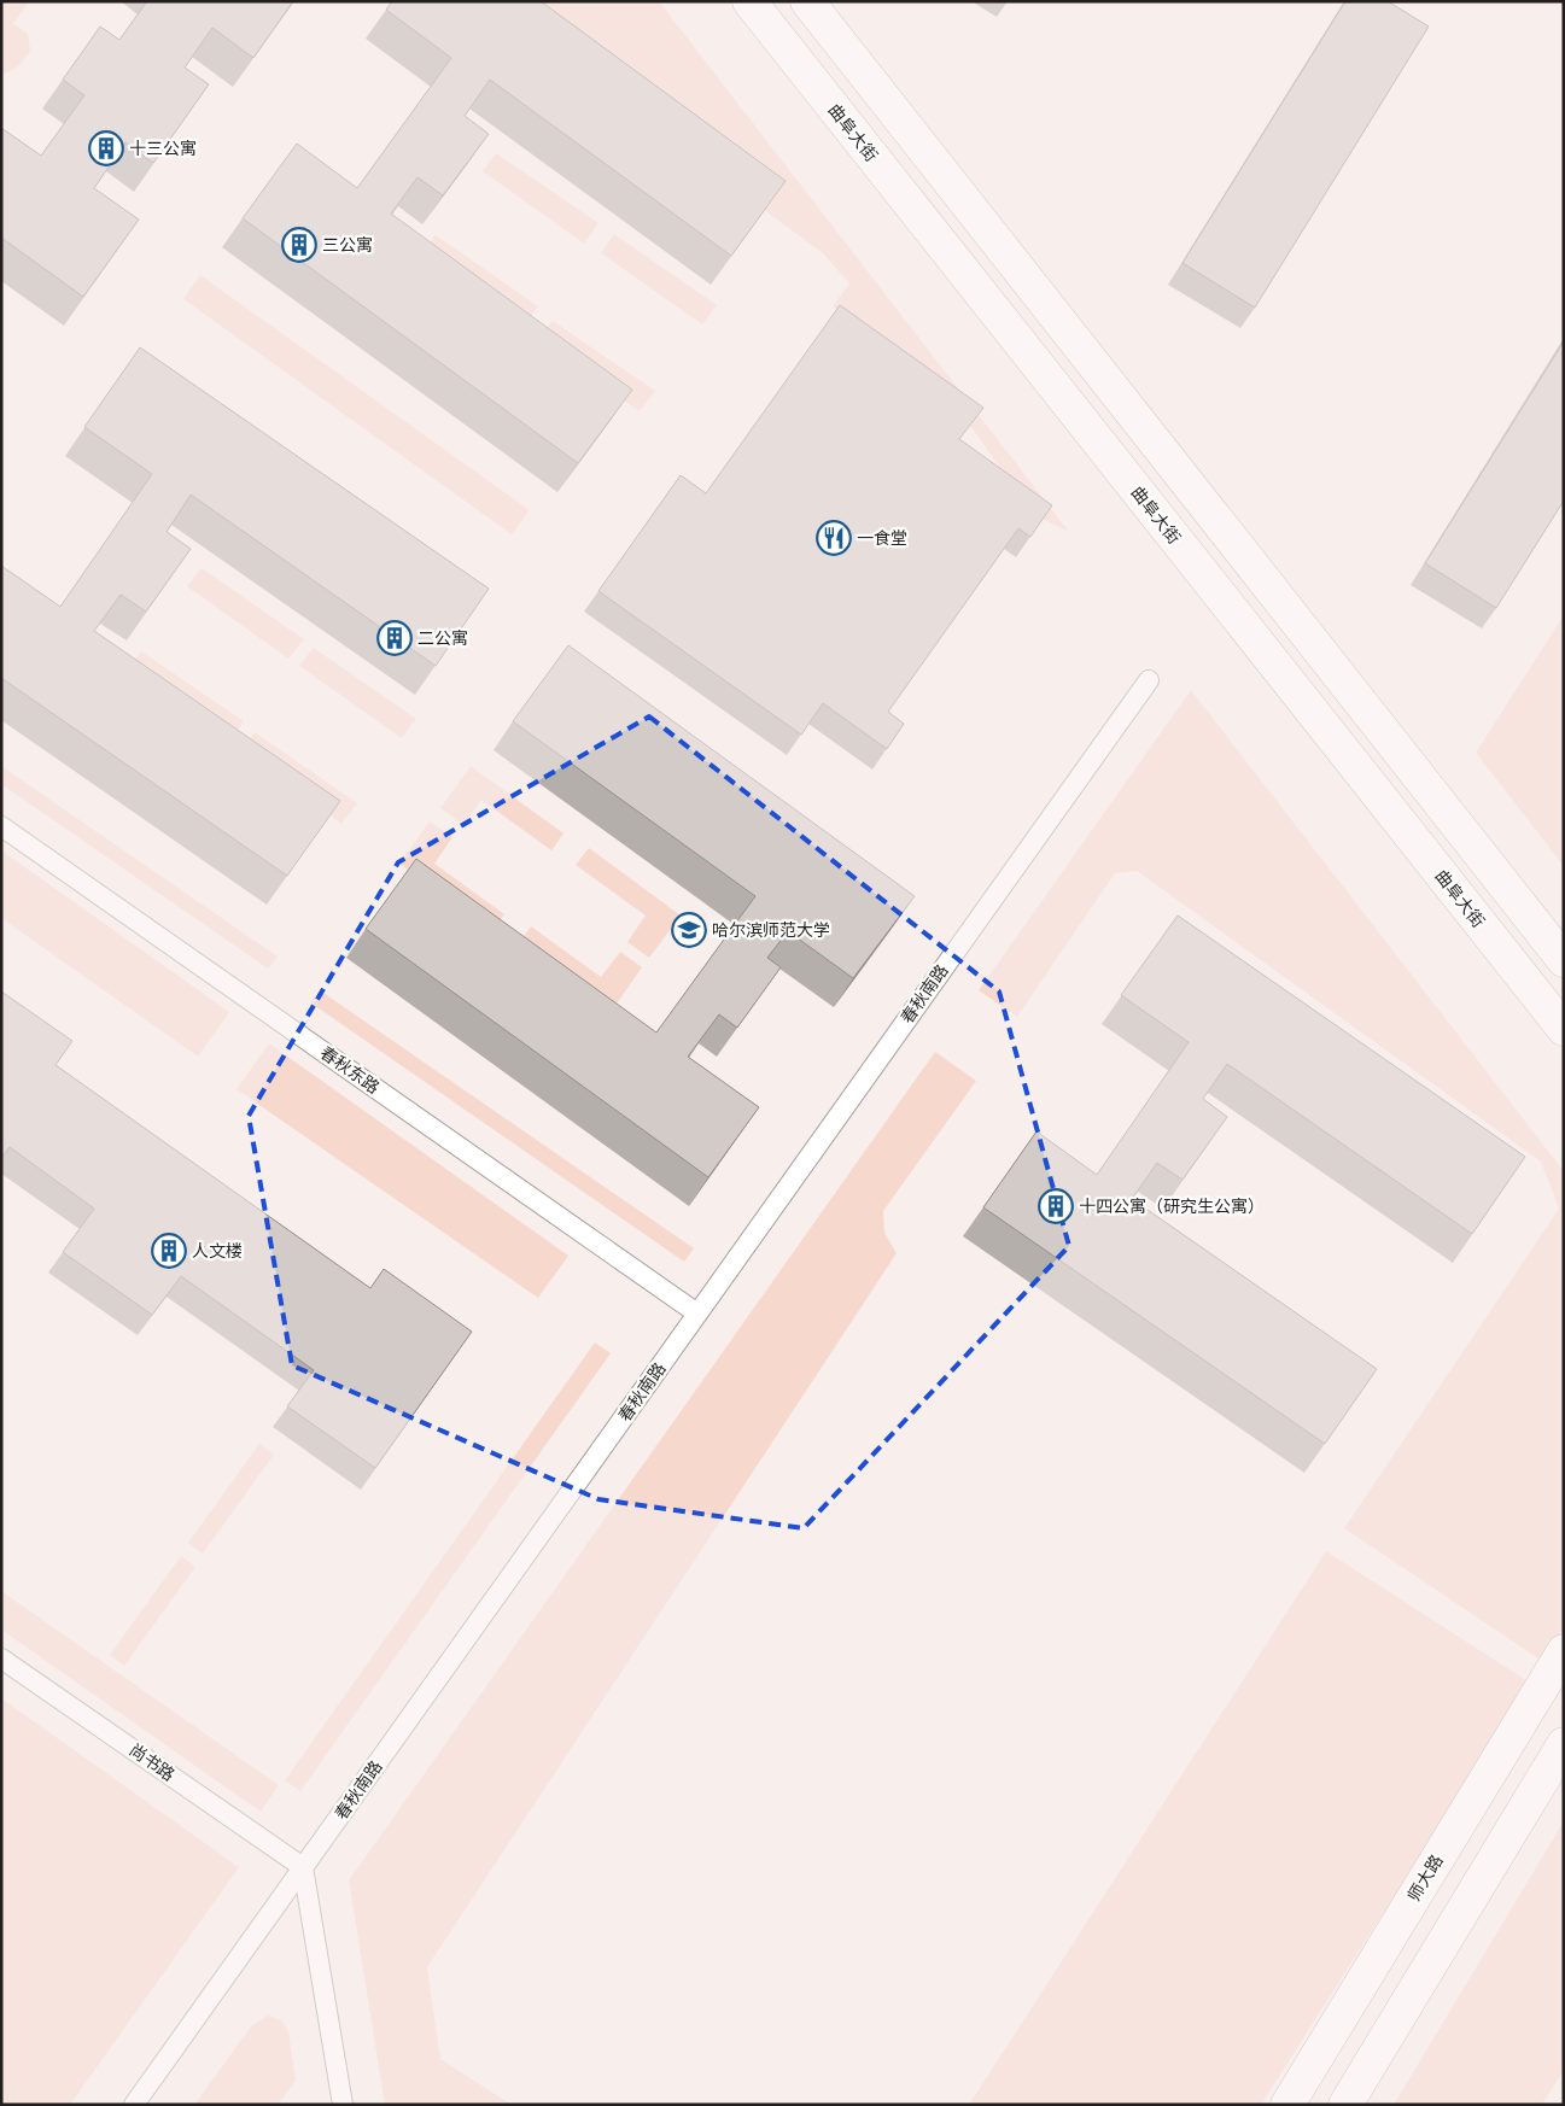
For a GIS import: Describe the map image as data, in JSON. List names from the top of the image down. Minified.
{"streets":{"street":["曲阜大街","师大路"],"lane":["春秋南路","春秋东路","尚书路"]},"crossings":[["春秋南路","春秋东路"],["春秋南路","尚书路"]],"places":{"building":["十三公寓","三公寓","二公寓","十四公寓（研究生公寓）","人文楼"],"restaurant":["一食堂"],"school or university":["哈尔滨师范大学"]}}
